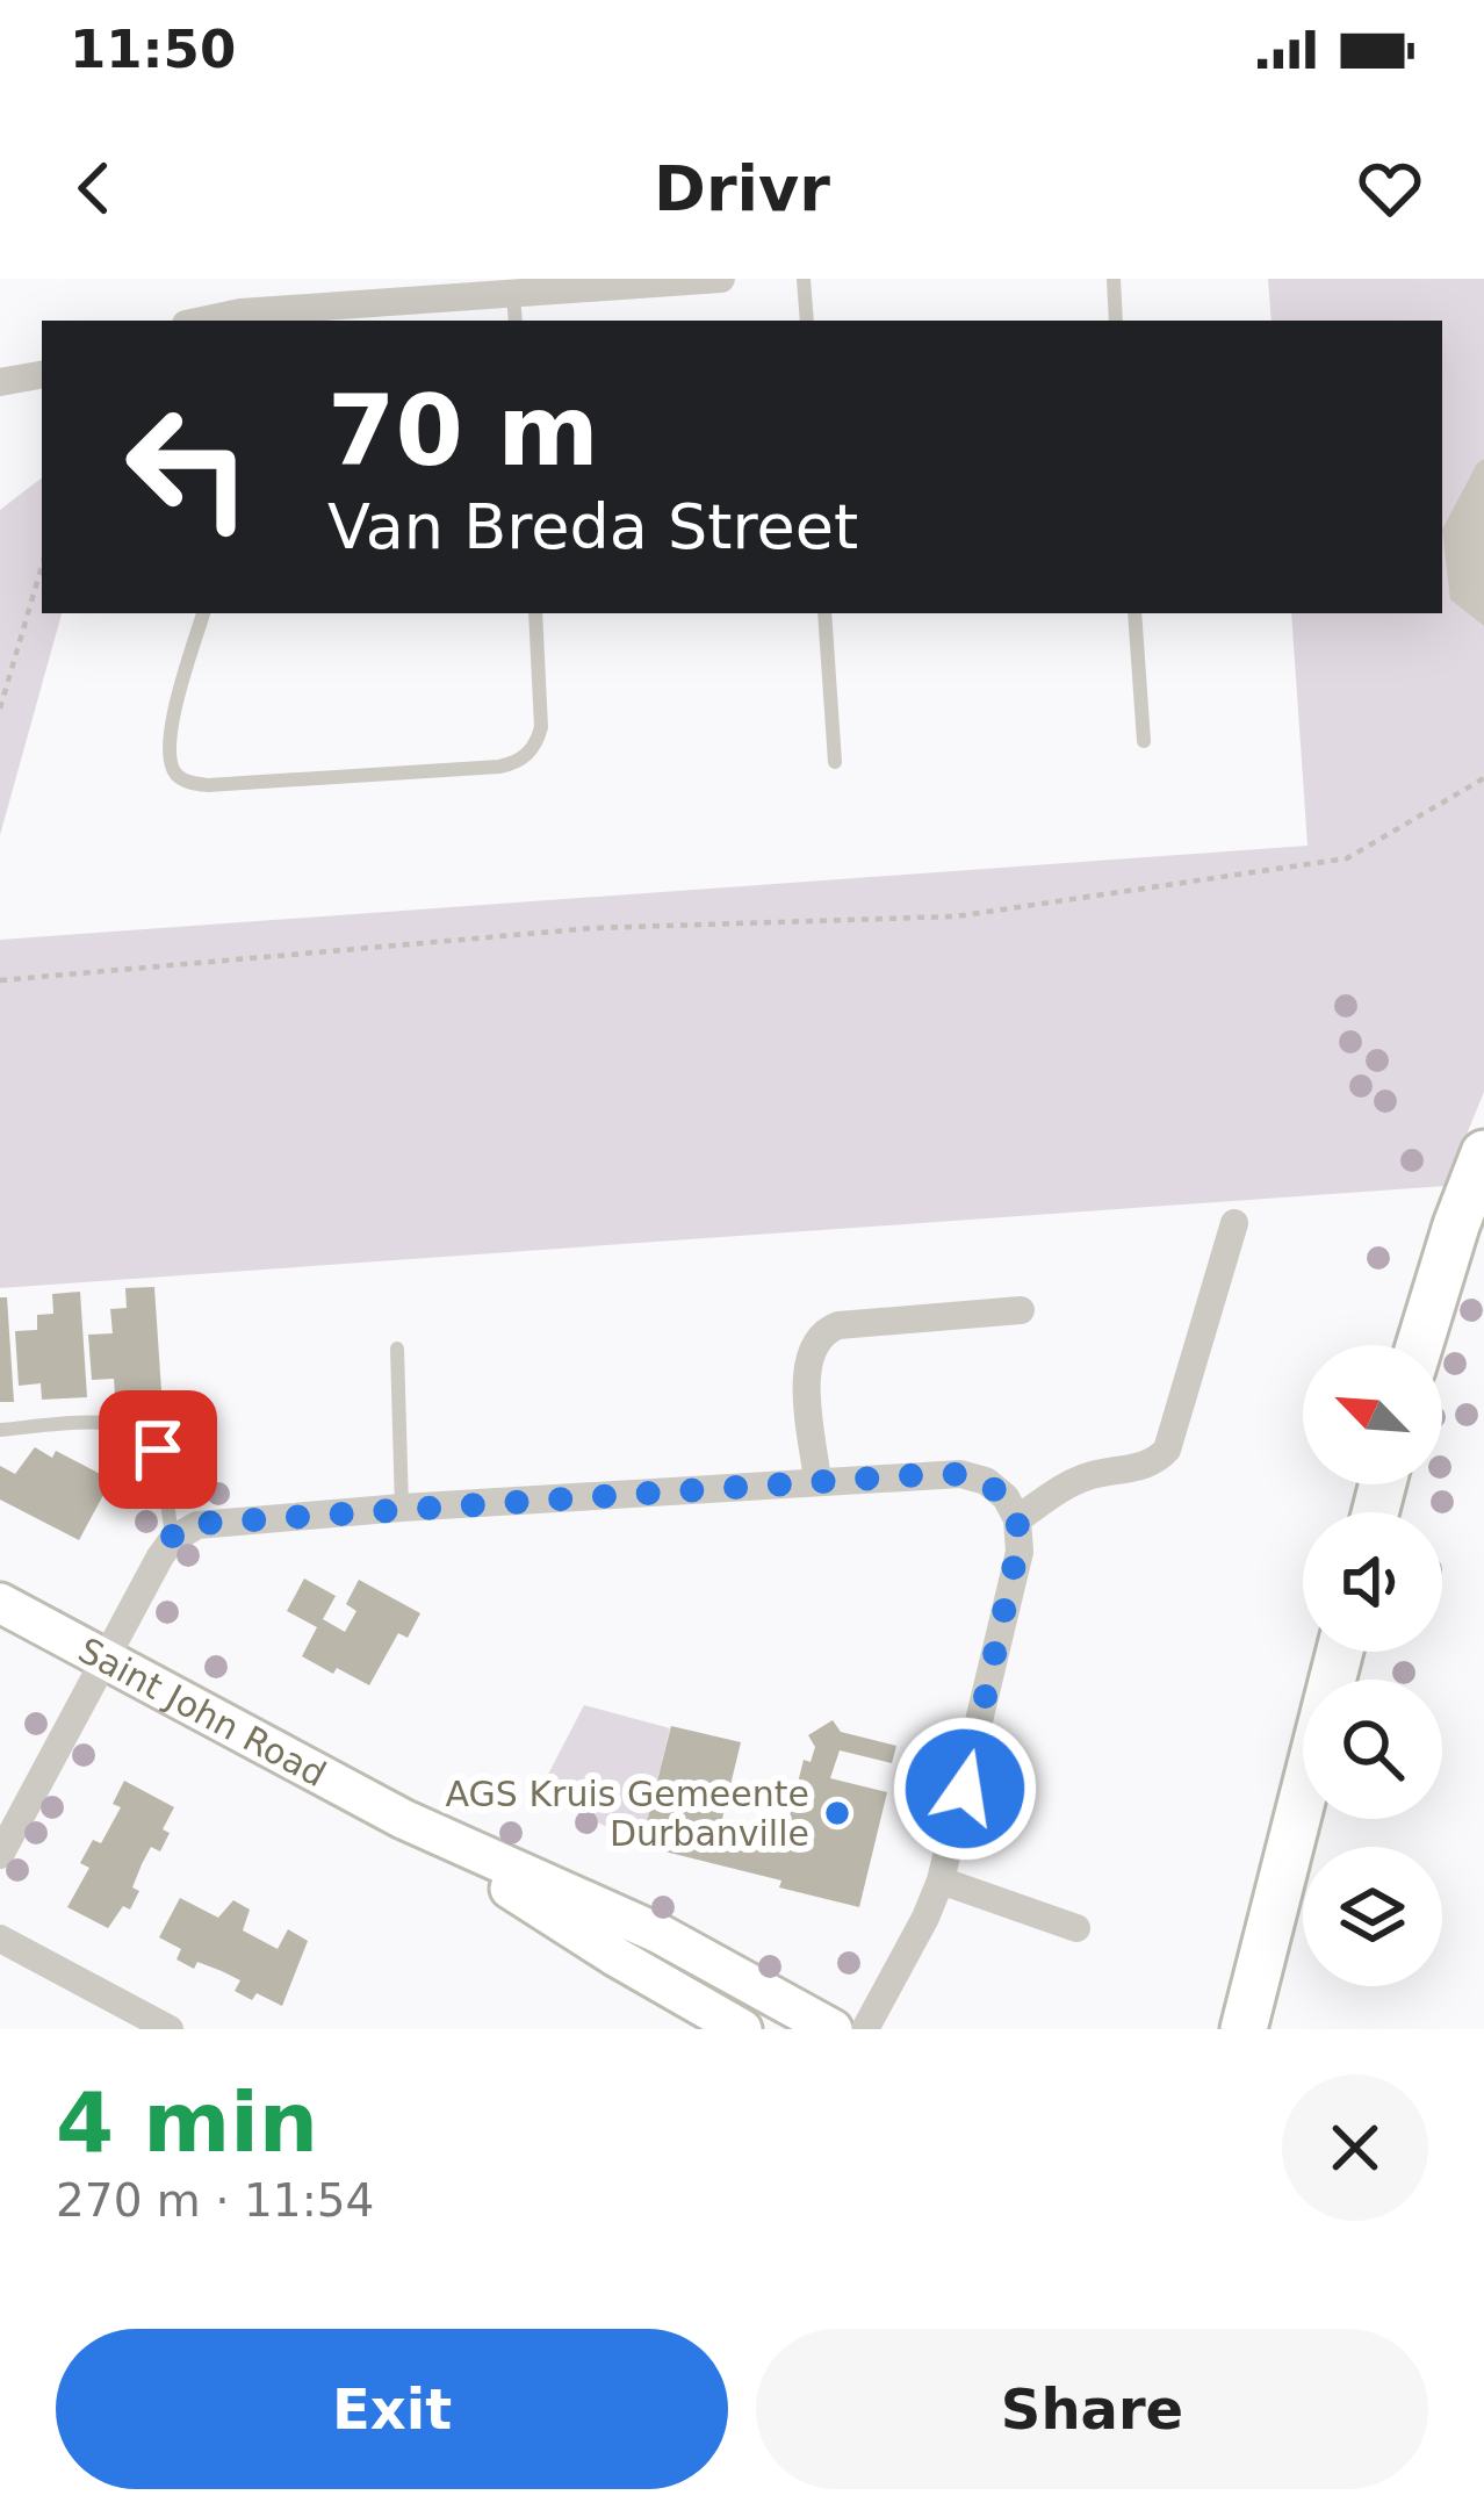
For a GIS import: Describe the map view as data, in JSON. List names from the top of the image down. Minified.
{"streets":{"main road":["Saint John Road"]},"places":["AGS Kruis Gemeente Durbanville"],"north":"top left","page":{"status":"11:50","header":"Drivr","turn":["70 m","Van Breda Street"],"heading":["4 min","270 m · 11:54"],"buttons":["Exit","Share"]}}
